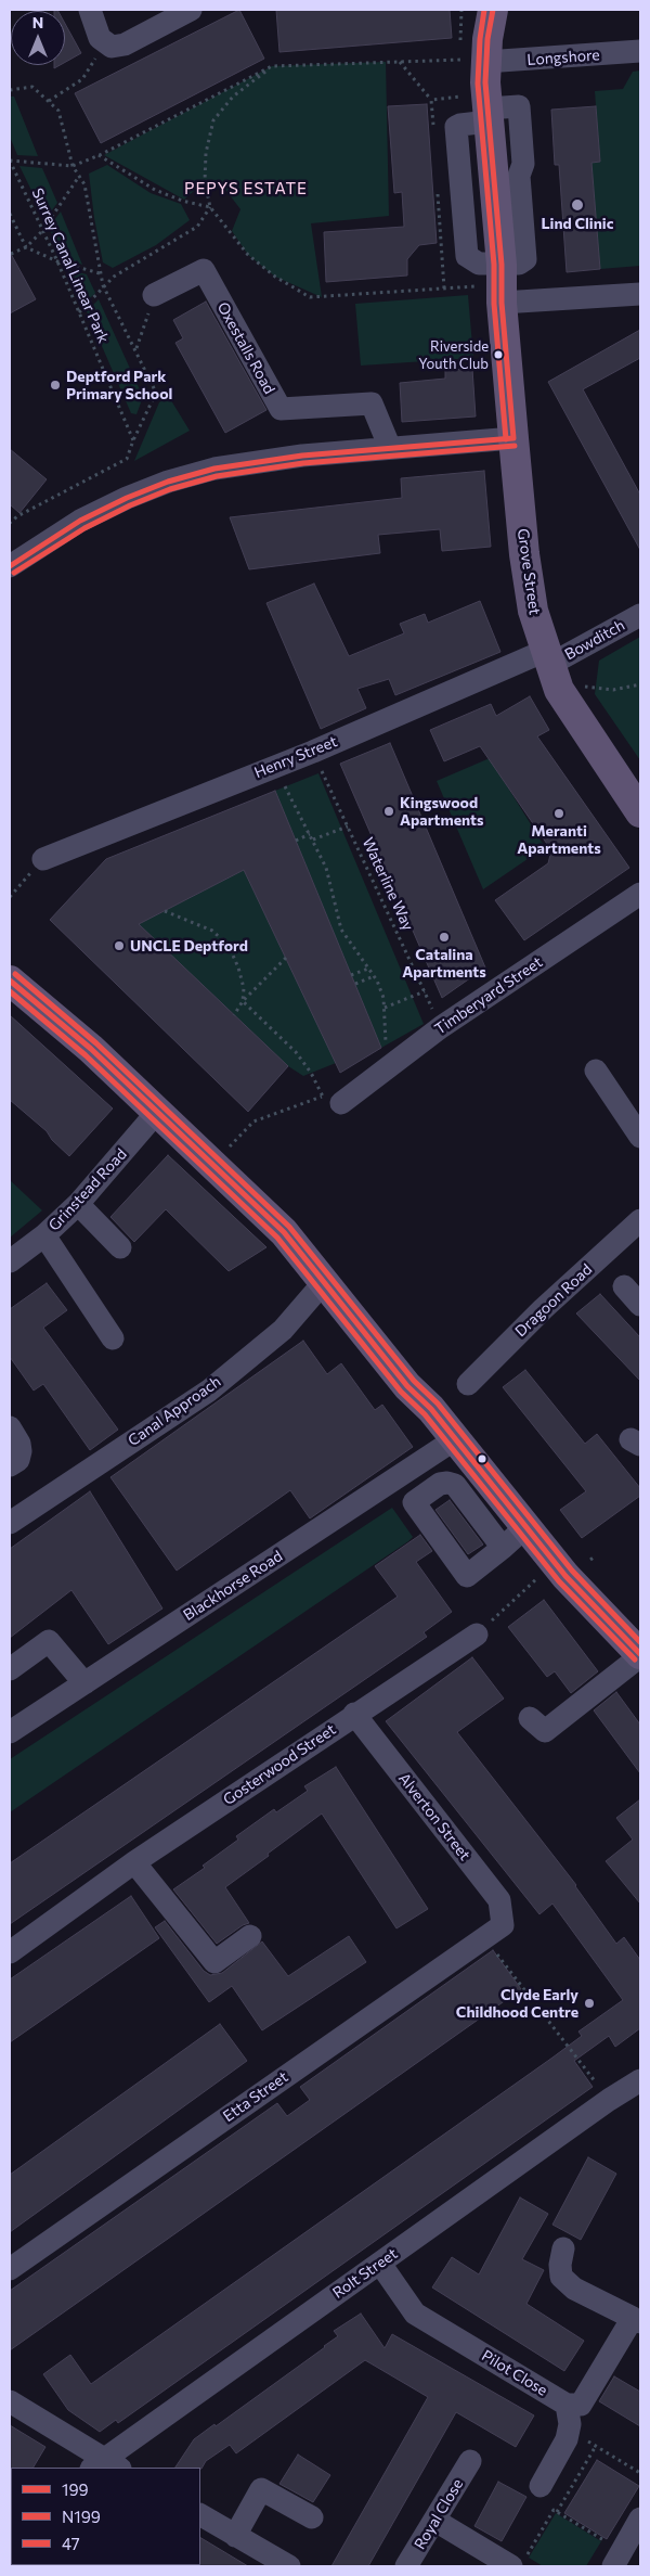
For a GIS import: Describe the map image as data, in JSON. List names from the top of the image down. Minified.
{"streets":{"main road":["Grove Street"],"street":["Longshore","Oxestalls Road","Bowditch","Henry Street","Timberyard Street","Grinstead Road","Dragoon Road","Canal Approach","Blackhorse Road","Gosterwood Street","Alverton Street","Etta Street","Rolt Street","Pilot Close","Royal Close"],"path":["Surrey Canal Linear Park","Waterline Way"]},"crossings":[["Longshore","Grove Street"],["Grove Street","Bowditch"],["Grove Street","Henry Street"],["Bowditch","Henry Street"],["Henry Street","Waterline Way"],["Waterline Way","Timberyard Street"],["Gosterwood Street","Alverton Street"],["Alverton Street","Etta Street"],["Rolt Street","Pilot Close"]],"districts":["PEPYS ESTATE"],"places":["Lind Clinic","Riverside Youth Club","Deptford Park Primary School","Kingswood Apartments","Meranti Apartments","Catalina Apartments","UNCLE Deptford","Clyde Early Childhood Centre"],"lines":["transit line 199","transit line N199","transit line 47"],"legend":["199","N199","47"],"north":"top"}
